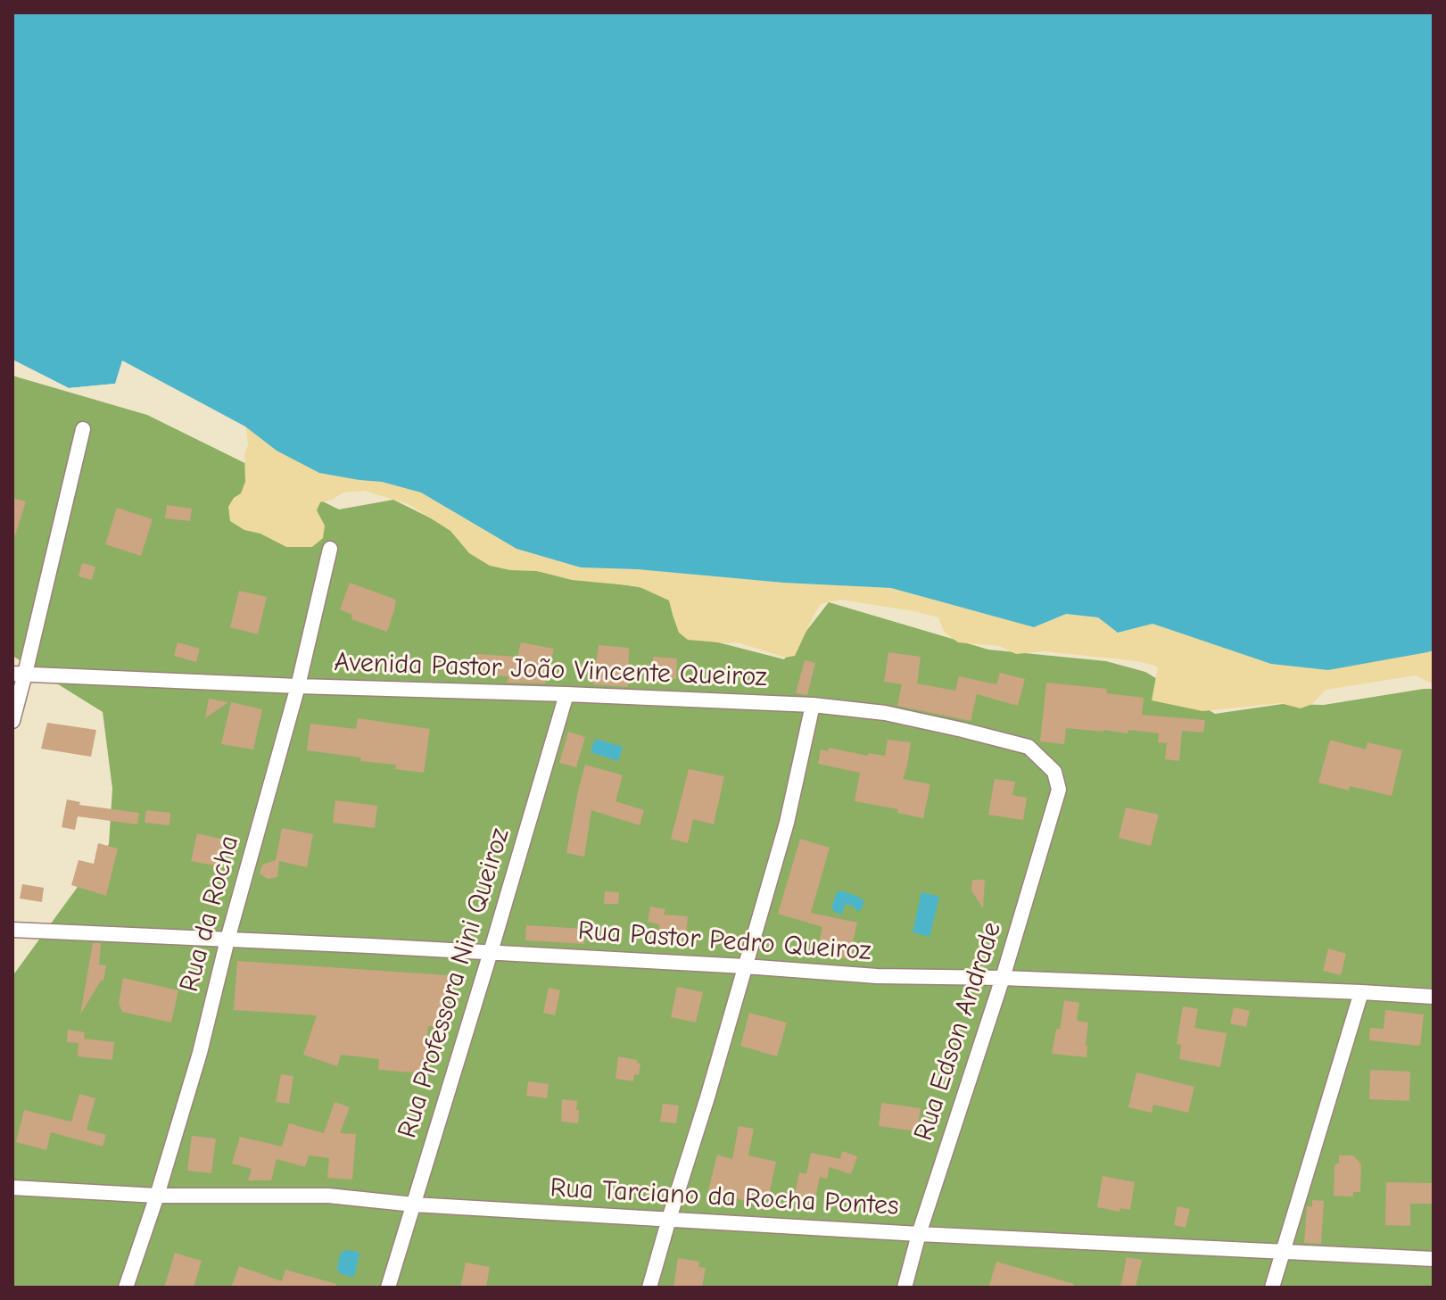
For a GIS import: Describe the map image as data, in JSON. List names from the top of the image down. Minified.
{"streets":{"street":["Avenida Pastor João Vincente Queiroz","Rua da Rocha","Rua Pastor Pedro Queiroz","Rua Professora Nini Queiroz","Rua Edson Andrade","Rua Tarciano da Rocha Pontes"]},"crossings":[["Avenida Pastor João Vincente Queiroz","Rua da Rocha"],["Avenida Pastor João Vincente Queiroz","Rua Professora Nini Queiroz"],["Avenida Pastor João Vincente Queiroz","Rua Edson Andrade"],["Rua da Rocha","Rua Pastor Pedro Queiroz"],["Rua da Rocha","Rua Tarciano da Rocha Pontes"],["Rua Pastor Pedro Queiroz","Rua Professora Nini Queiroz"],["Rua Pastor Pedro Queiroz","Rua Edson Andrade"],["Rua Professora Nini Queiroz","Rua Tarciano da Rocha Pontes"],["Rua Edson Andrade","Rua Tarciano da Rocha Pontes"]]}
